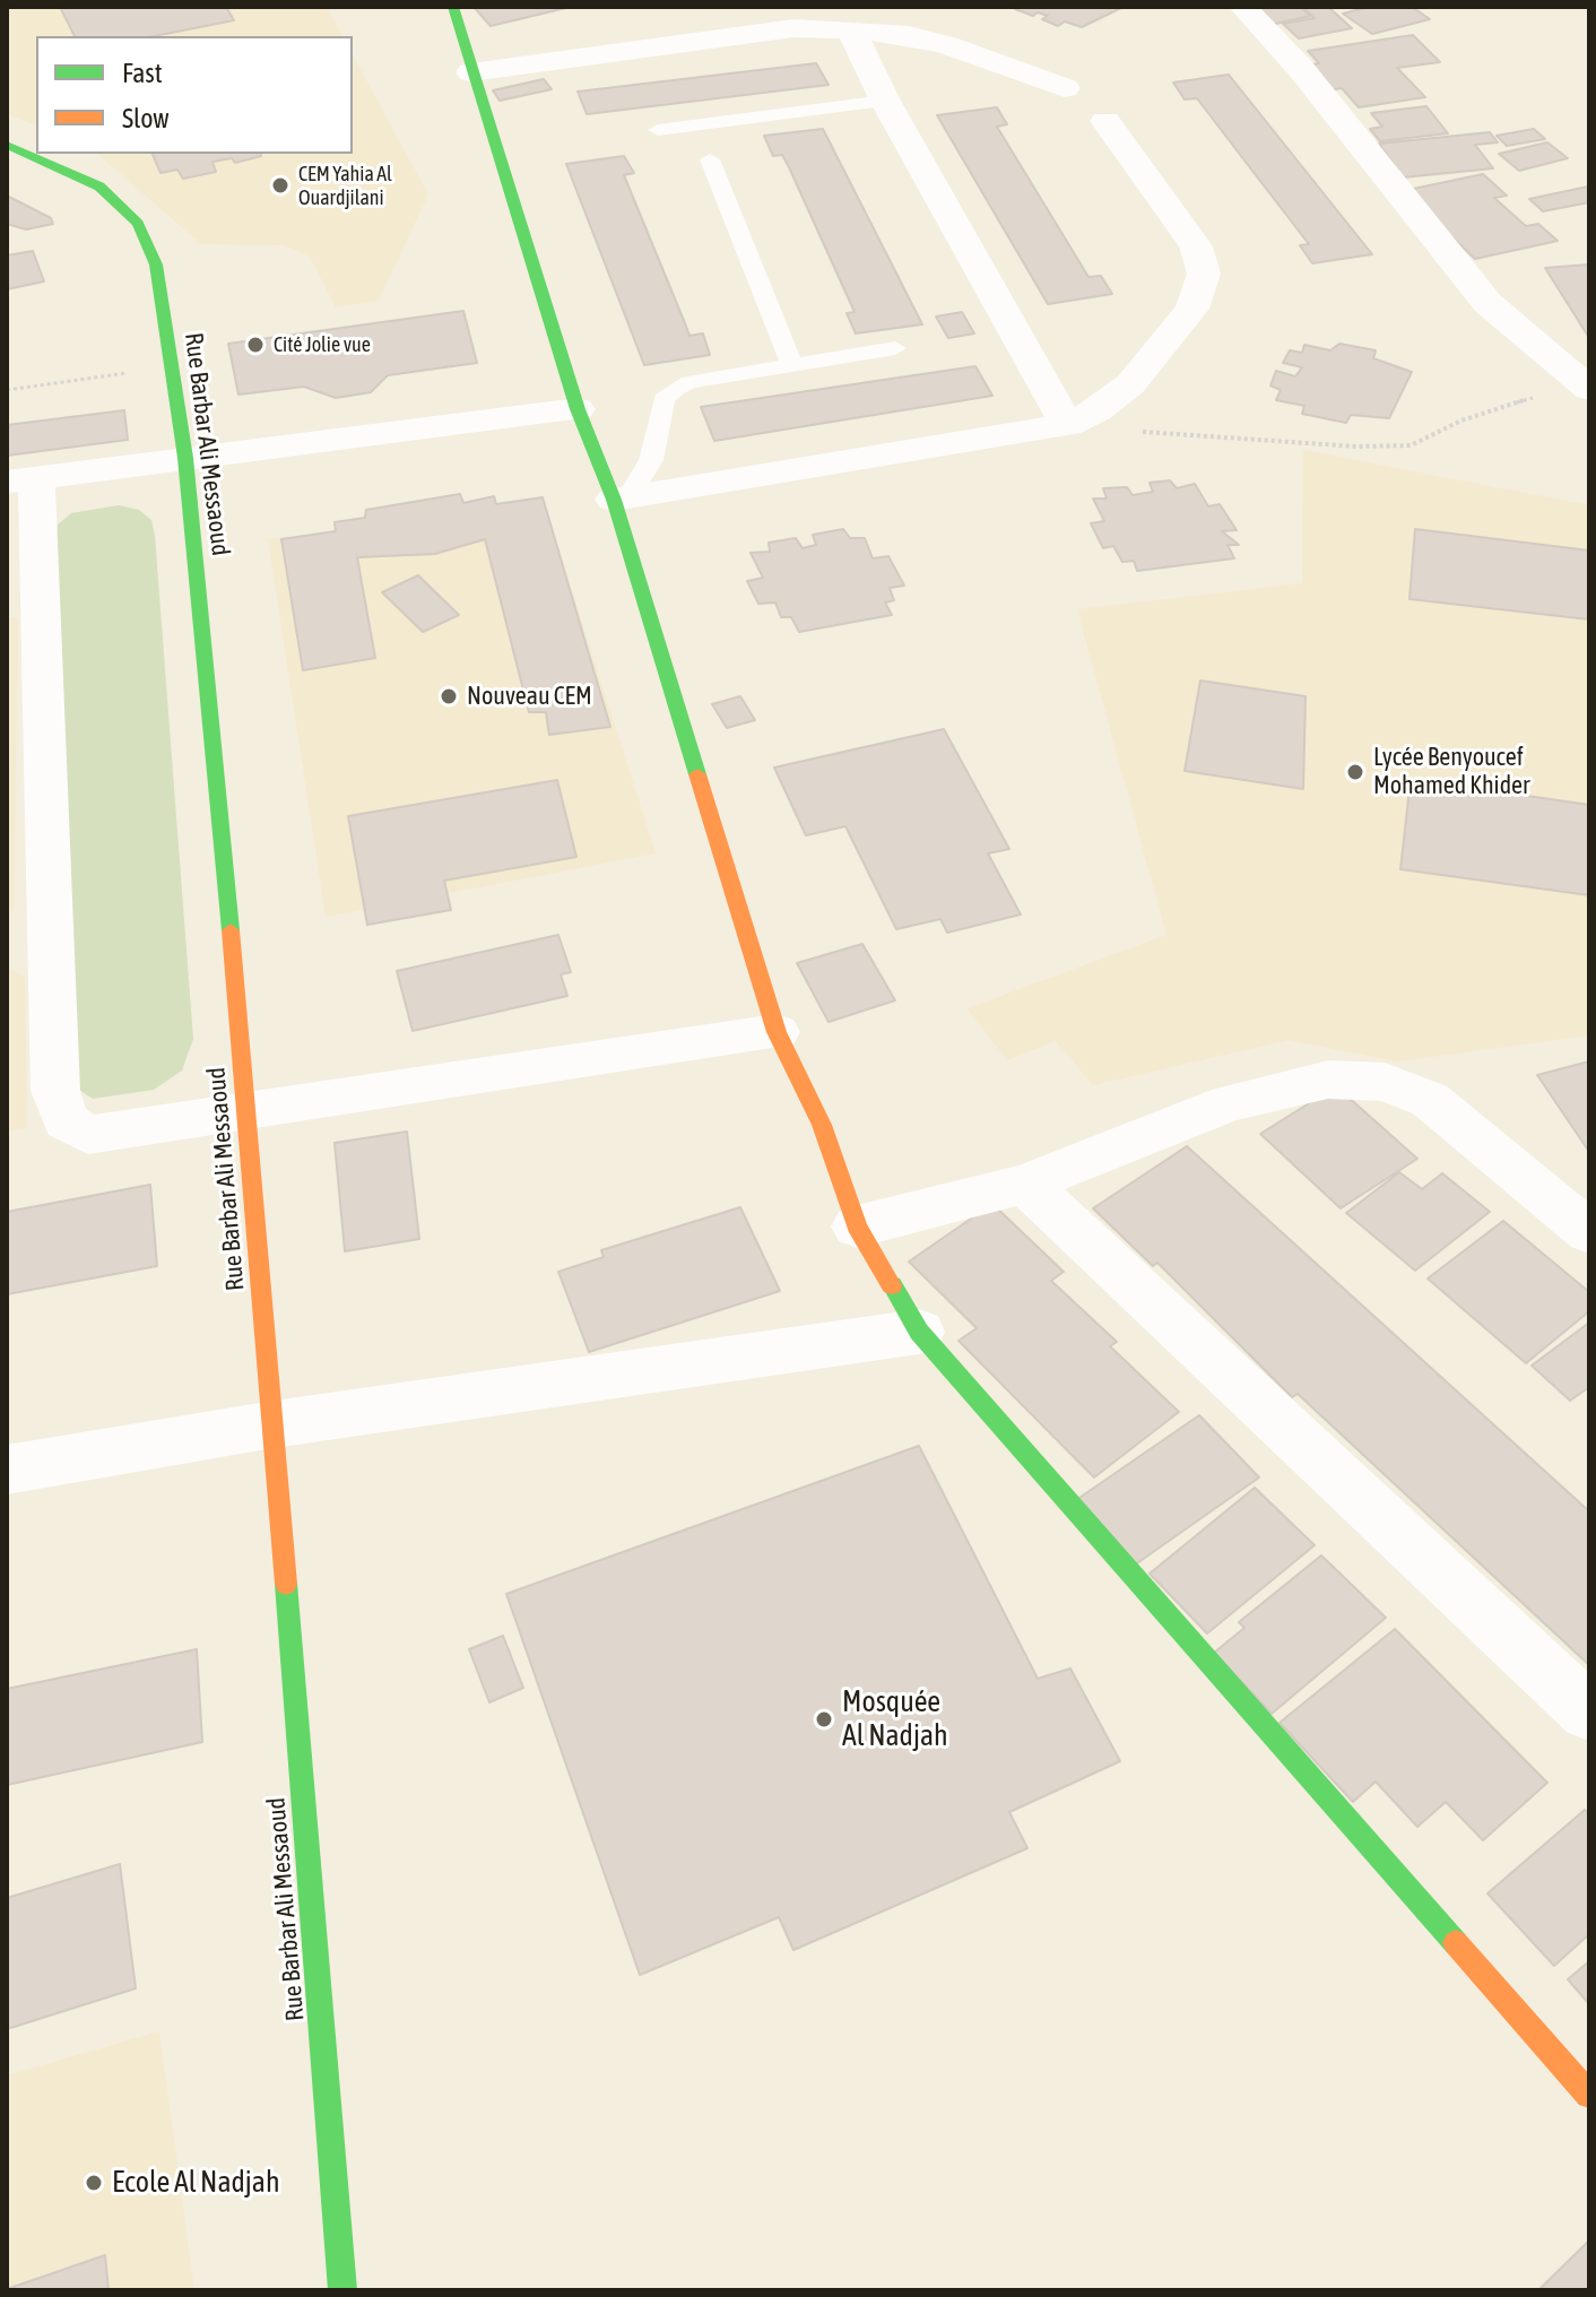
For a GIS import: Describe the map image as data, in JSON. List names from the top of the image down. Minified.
{"streets":{"street":["Rue Barbar Ali Messaoud"]},"places":["CEM Yahia Al Ouardjilani","Cité Jolie vue","Nouveau CEM","Lycée Benyoucef Mohamed Khider","Mosquée Al Nadjah","Ecole Al Nadjah"],"legend":["Fast","Slow"]}
